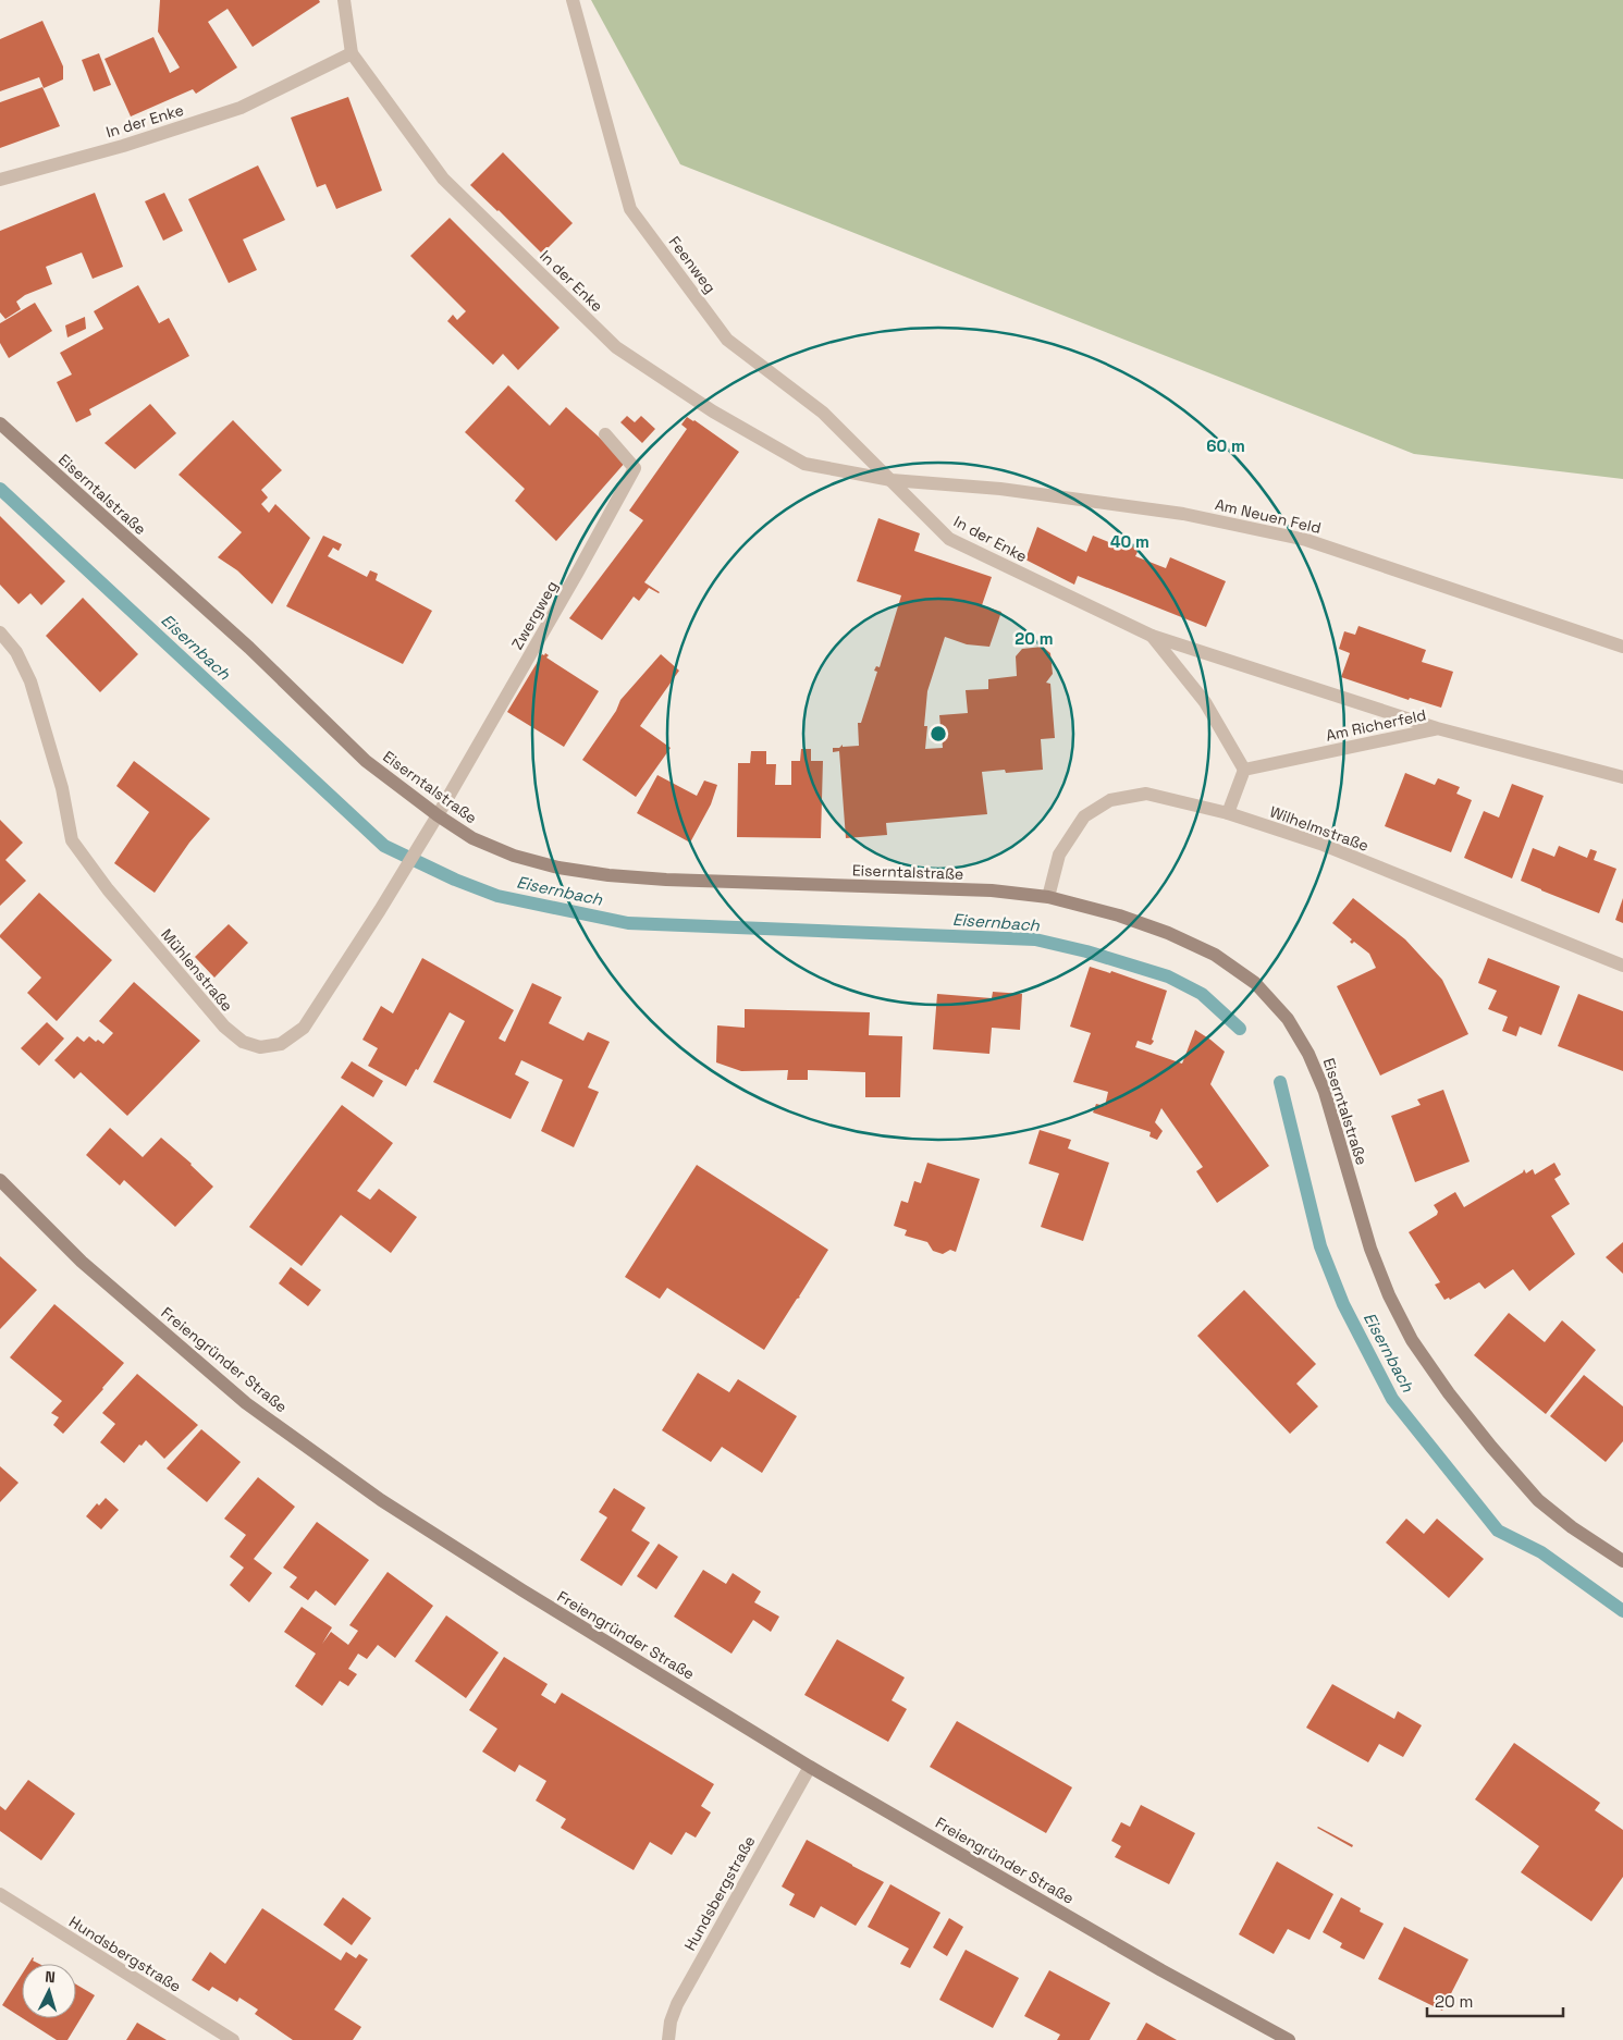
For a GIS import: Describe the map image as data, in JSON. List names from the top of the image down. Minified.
{"streets":{"main road":["Eiserntalstraße","Freiengründer Straße"],"street":["In der Enke","Feenweg","Am Neuen Feld","Zwergweg","Am Richerfeld","Wilhelmstraße","Mühlenstraße","Hundsbergstraße"]},"crossings":[["In der Enke","Feenweg"],["In der Enke","Am Neuen Feld"],["In der Enke","Am Richerfeld"],["Feenweg","Am Neuen Feld"],["Eiserntalstraße","Zwergweg"],["Eiserntalstraße","Wilhelmstraße"],["Eiserntalstraße","Mühlenstraße"],["Zwergweg","Mühlenstraße"],["Freiengründer Straße","Hundsbergstraße"]],"water":["Eisernbach"],"scale_bar":"20 m","north":"top","rings":["60 m","40 m","20 m"]}
